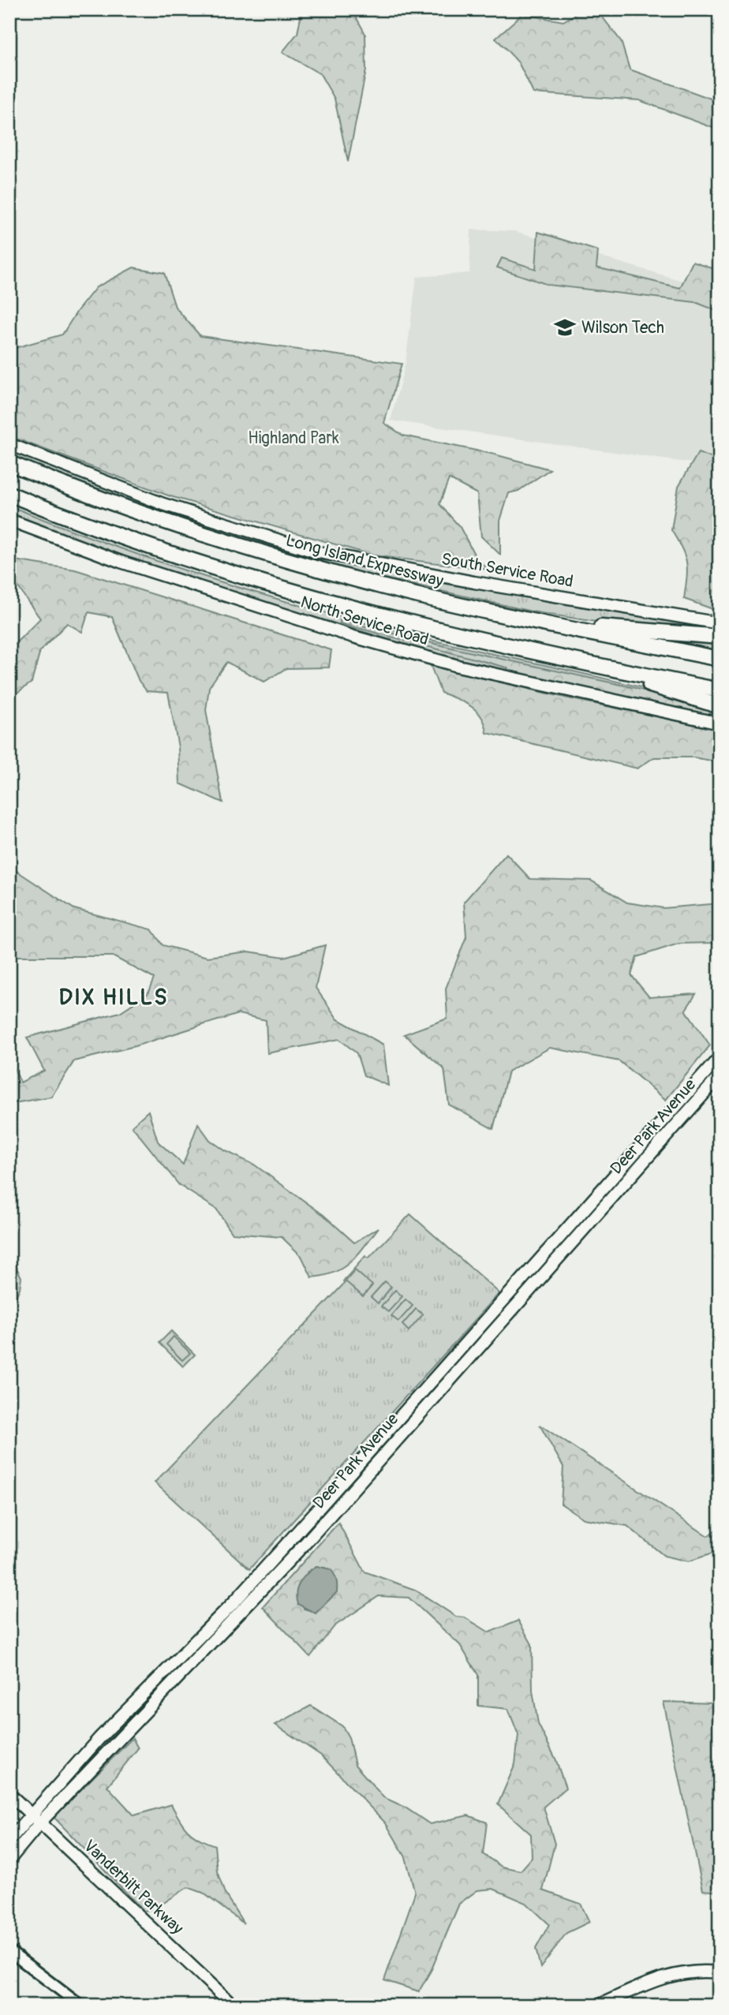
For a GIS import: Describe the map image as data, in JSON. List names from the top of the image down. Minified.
{"streets":{"highway":["Long Island Expressway"],"main road":["South Service Road","North Service Road","Deer Park Avenue","Vanderbilt Parkway"]},"crossings":[["Deer Park Avenue","Vanderbilt Parkway"]],"districts":["DIX HILLS"],"parks":["Highland Park"],"places":{"school or university":["Wilson Tech"]}}
